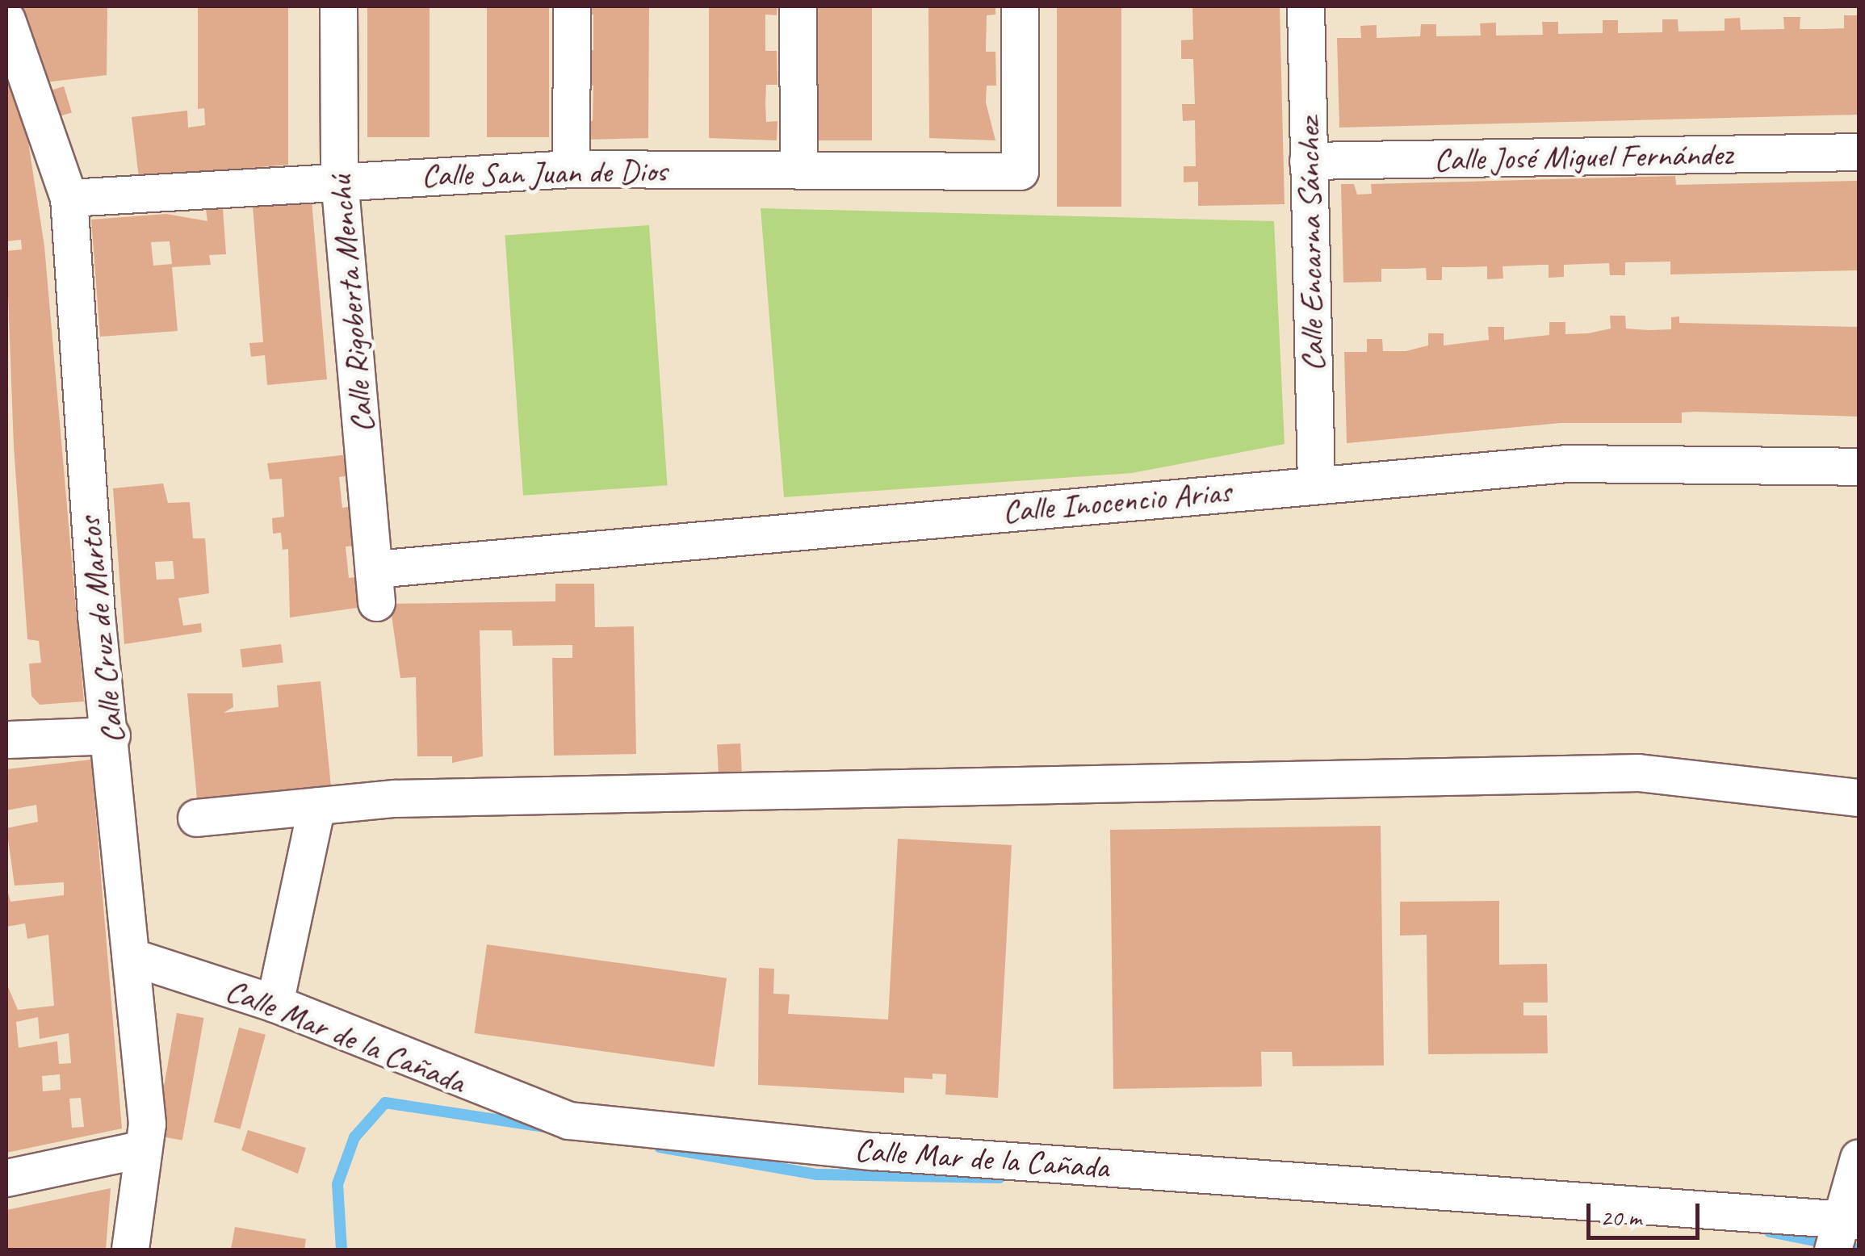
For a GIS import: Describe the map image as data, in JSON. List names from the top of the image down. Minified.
{"streets":{"street":["Calle José Miguel Fernández","Calle San Juan de Dios","Calle Encarna Sánchez","Calle Rigoberta Menchú","Calle Inocencio Arias","Calle Cruz de Martos","Calle Mar de la Cañada"]},"crossings":[["Calle José Miguel Fernández","Calle Encarna Sánchez"],["Calle San Juan de Dios","Calle Rigoberta Menchú"],["Calle San Juan de Dios","Calle Cruz de Martos"],["Calle Encarna Sánchez","Calle Inocencio Arias"],["Calle Rigoberta Menchú","Calle Inocencio Arias"],["Calle Cruz de Martos","Calle Mar de la Cañada"]],"scale_bar":"20 m"}
